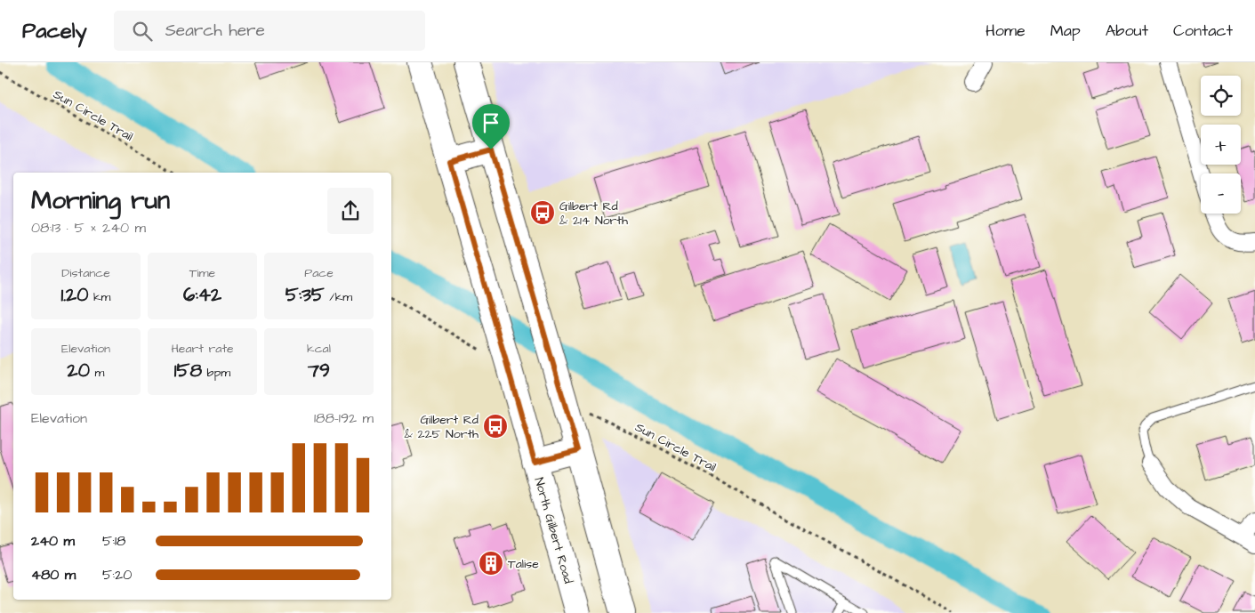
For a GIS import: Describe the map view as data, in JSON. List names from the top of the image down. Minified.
{"streets":{"main road":["North Gilbert Road"],"path":["Sun Circle Trail"]},"places":{"bus stop":["Gilbert Rd & 214 North","Gilbert Rd & 225 North"],"building":["Talise"]},"page":{"header":"Pacely","search":"Search here","nav":["Home","Map","About","Contact"],"map_buttons":["+","−"],"heading":["Morning run","08:13 · 5 × 240 m"],"stats":[["Distance","1.20 km"],["Time","6:42"],["Pace","5:35 /km"],["Elevation","20 m"],["Heart rate","158 bpm"],["kcal","79"]],"chart":["Elevation","188–192 m"],"list":[{"name":"240 m","note":"5:18"},{"name":"480 m","note":"5:20"}]}}
